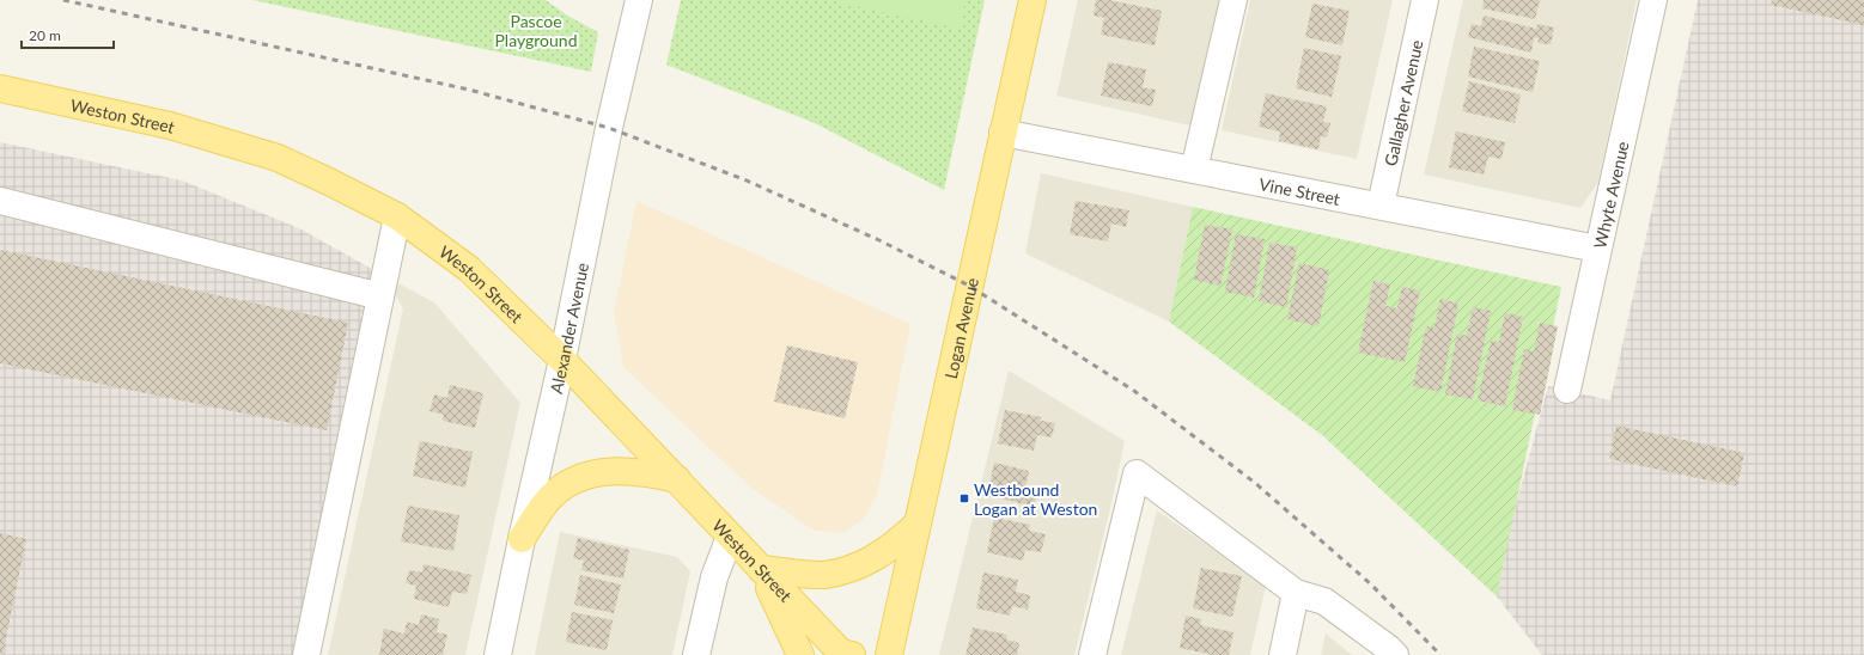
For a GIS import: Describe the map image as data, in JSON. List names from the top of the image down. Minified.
{"streets":{"main road":["Weston Street","Logan Avenue"],"street":["Gallagher Avenue","Vine Street","Whyte Avenue","Alexander Avenue"]},"crossings":[["Gallagher Avenue","Vine Street"],["Weston Street","Alexander Avenue"],["Vine Street","Whyte Avenue"],["Vine Street","Logan Avenue"]],"parks":["Pascoe Playground"],"places":{"transit":["Westbound Logan at Weston"]},"scale_bar":"20 m"}
